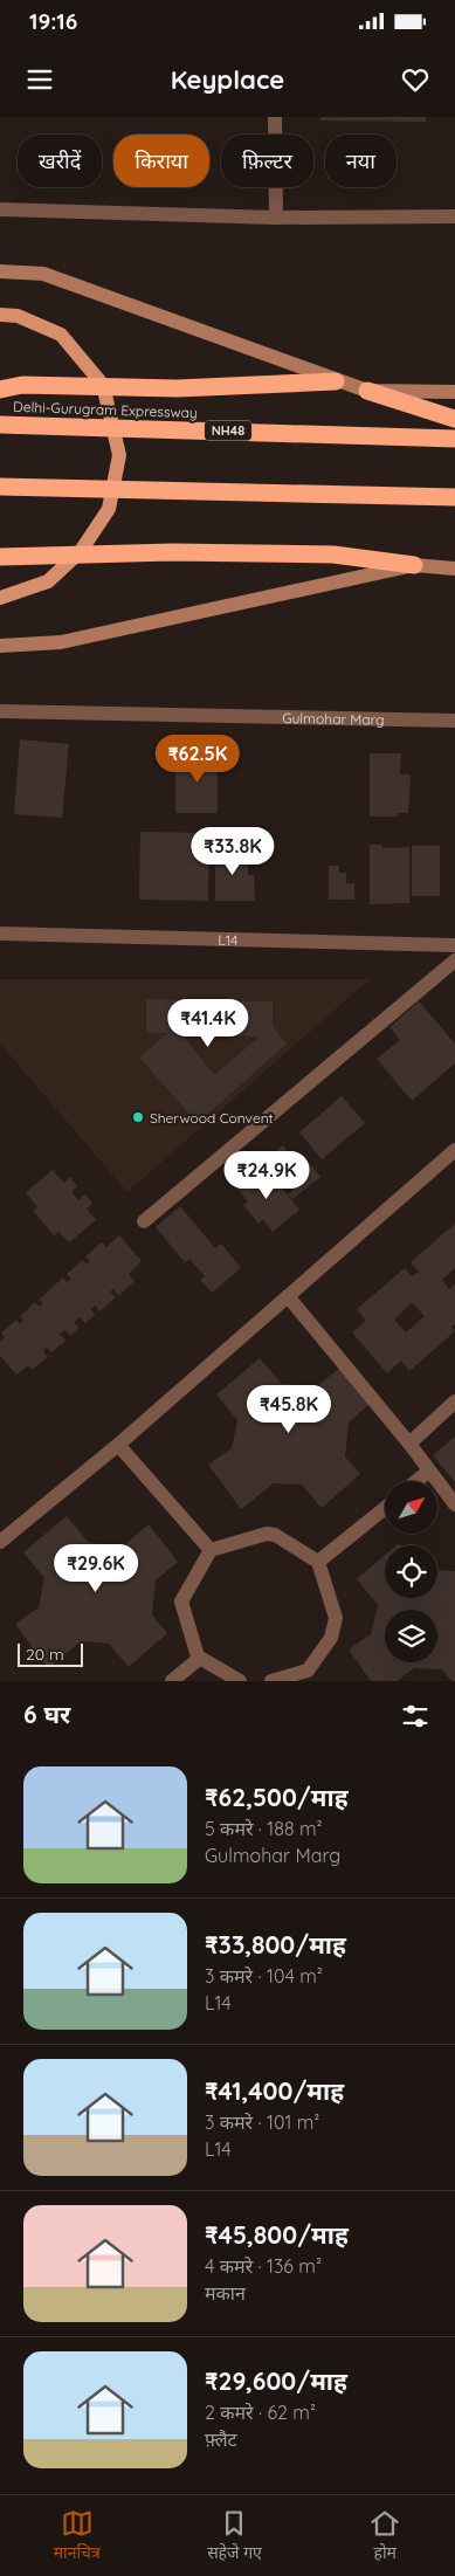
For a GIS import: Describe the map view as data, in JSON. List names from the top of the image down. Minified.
{"streets":{"highway":["Delhi-Gurugram Expressway","NH48"],"street":["Gulmohar Marg","L14"]},"places":["Sherwood Convent"],"scale_bar":"20 m","north":"top right","page":{"status":"19:16","header":"Keyplace","chip":["खरीदें","किराया","फ़िल्टर","नया"],"price":["₹62.5K","₹33.8K","₹41.4K","₹24.9K","₹45.8K","₹29.6K"],"scale":"20 m","heading":"6 घर","list":[{"name":"₹62,500/माह","note":"5 कमरे · 188 m² · Gulmohar Marg"},{"name":"₹33,800/माह","note":"3 कमरे · 104 m² · L14"},{"name":"₹41,400/माह","note":"3 कमरे · 101 m² · L14"},{"name":"₹45,800/माह","note":"4 कमरे · 136 m² · मकान"},{"name":"₹29,600/माह","note":"2 कमरे · 62 m² · फ़्लैट"}],"tabs":["मानचित्र","सहेजे गए","होम"]}}
